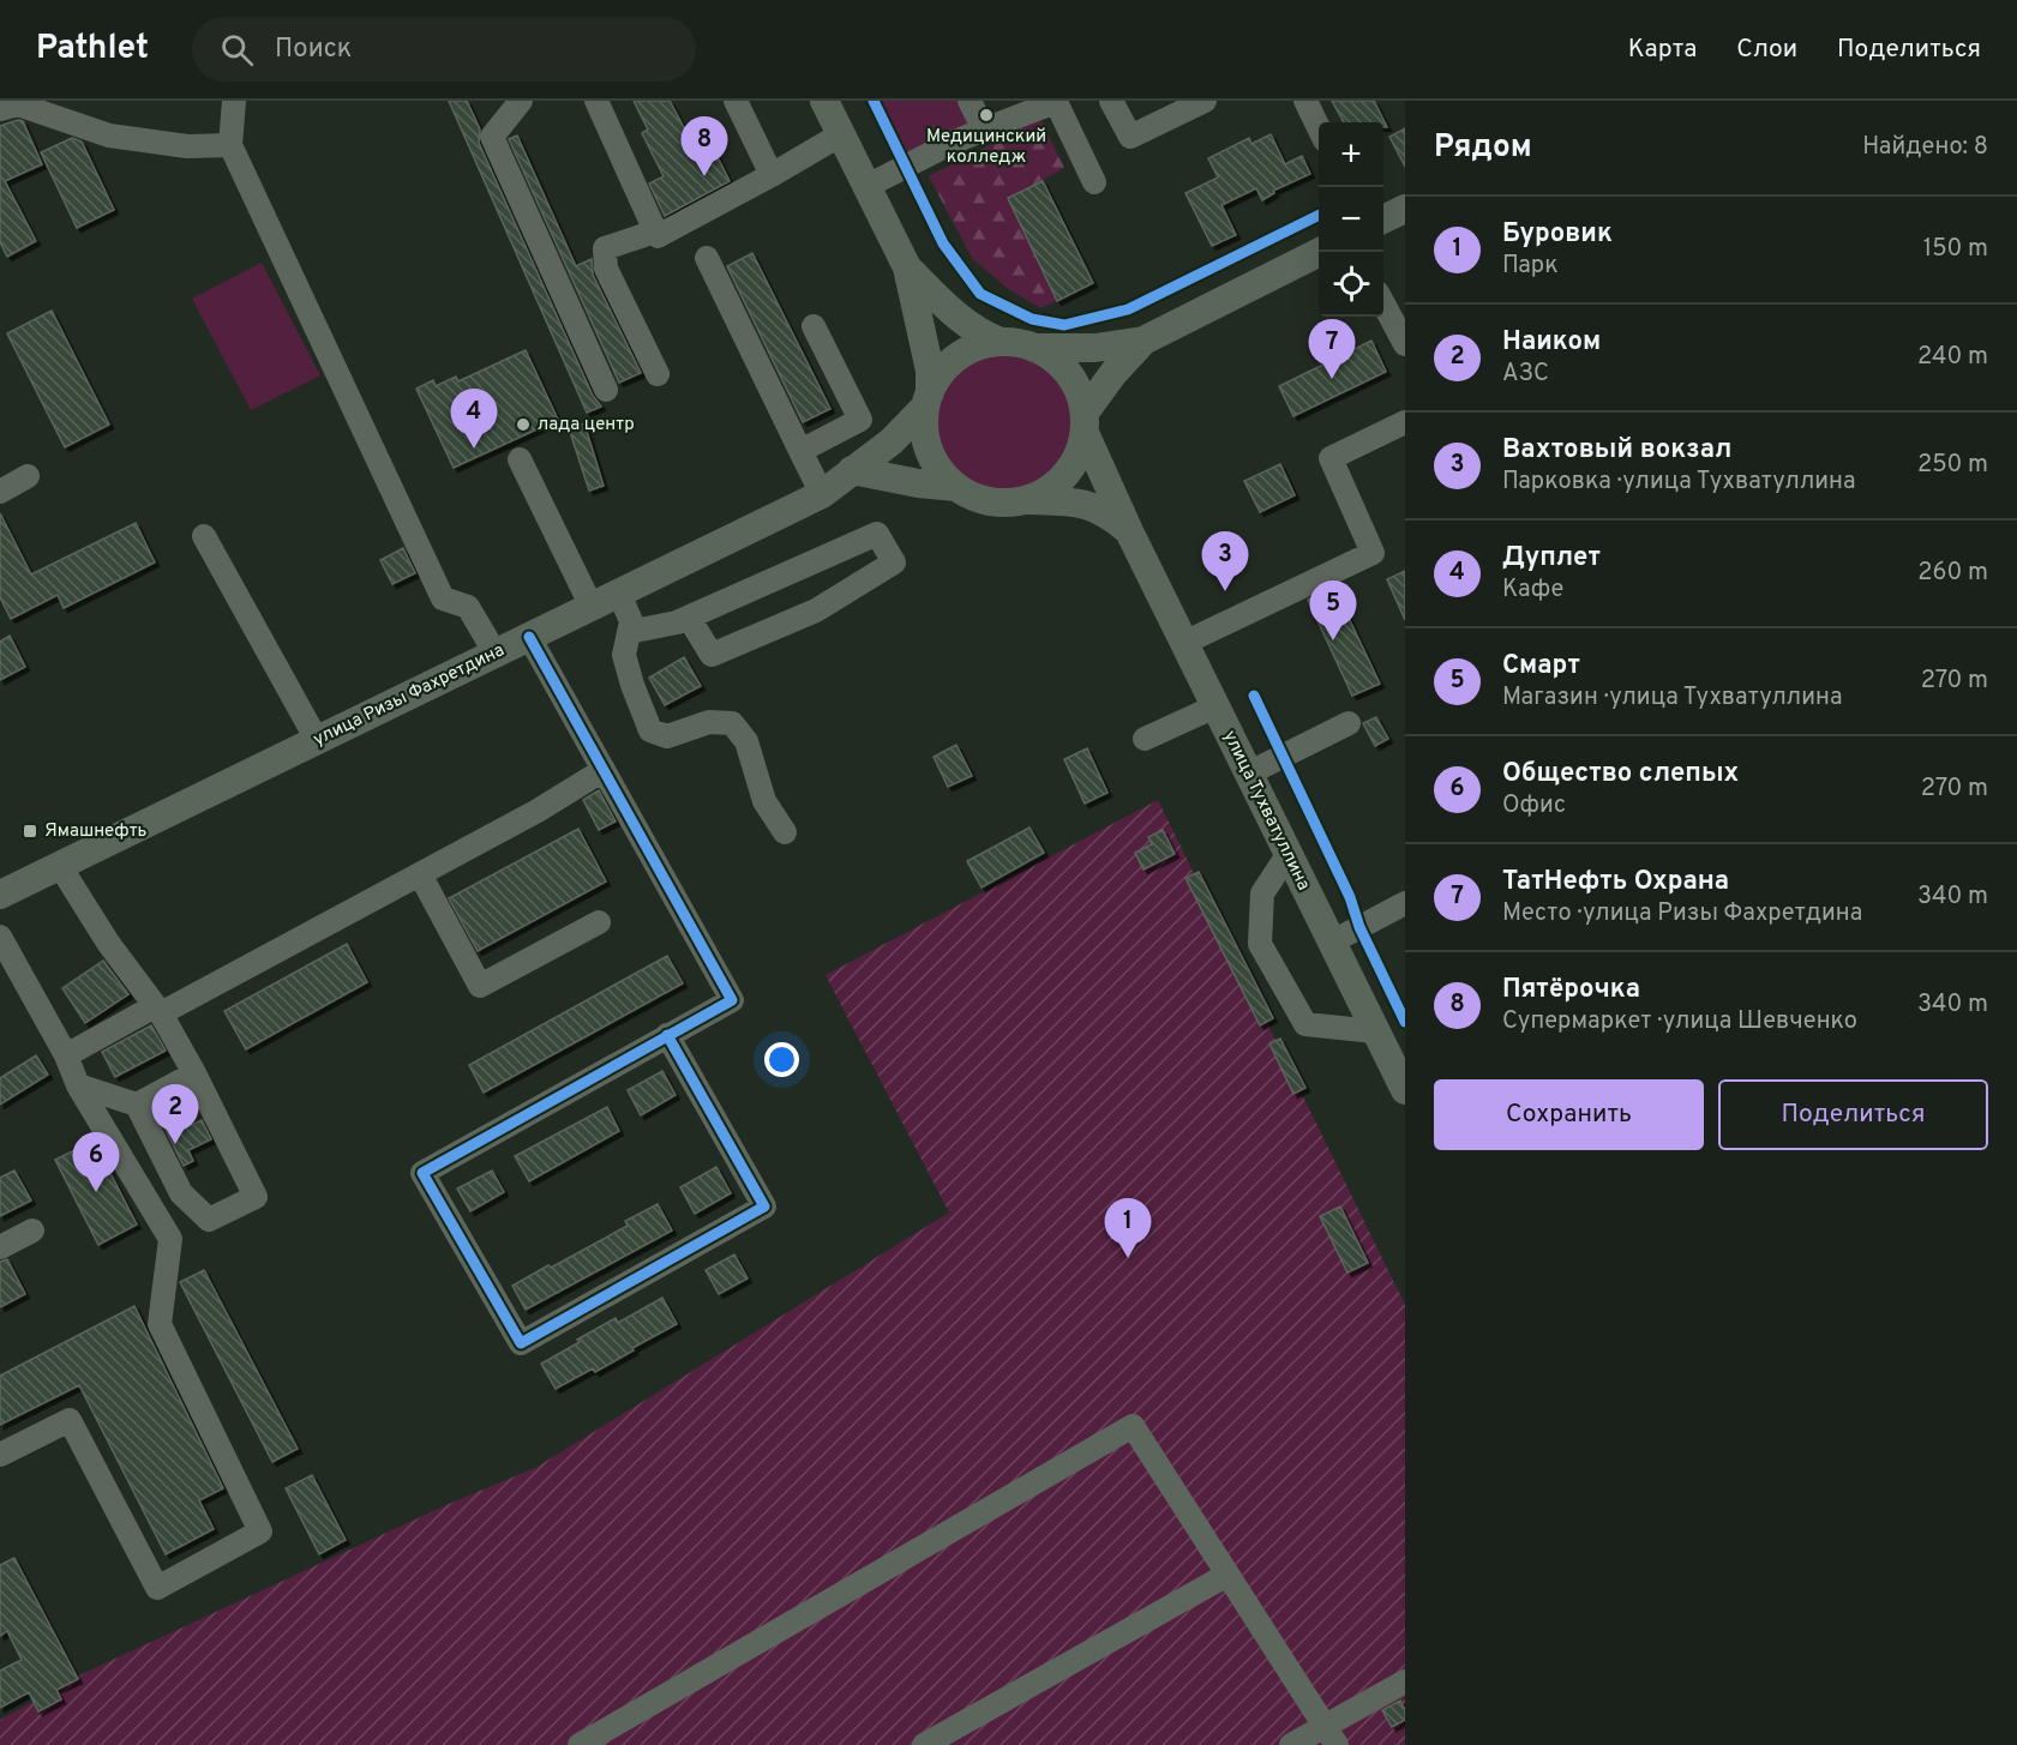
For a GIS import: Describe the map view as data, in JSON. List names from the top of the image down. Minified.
{"streets":{"main road":["улица Ризы Фахретдина","улица Тухватуллина"]},"crossings":[["улица Ризы Фахретдина","улица Тухватуллина"]],"places":{"other":["Медицинский колледж","лада центр"],"transit":["Ямашнефть"]},"page":{"header":"Pathlet","search":"Поиск","nav":["Карта","Слои","Поделиться"],"heading":["Рядом","Найдено: 8"],"pins":["8","7","4","3","5","2","6","1"],"map_buttons":["+","−"],"list":[{"mark":"1","name":"Буровик","note":"Парк","value":"150 m"},{"mark":"2","name":"Наиком","note":"АЗС","value":"240 m"},{"mark":"3","name":"Вахтовый вокзал","note":"Парковка · улица Тухватуллина","value":"250 m"},{"mark":"4","name":"Дуплет","note":"Кафе","value":"260 m"},{"mark":"5","name":"Смарт","note":"Магазин · улица Тухватуллина","value":"270 m"},{"mark":"6","name":"Общество слепых","note":"Офис","value":"270 m"},{"mark":"7","name":"ТатНефть Охрана","note":"Место · улица Ризы Фахретдина","value":"340 m"},{"mark":"8","name":"Пятёрочка","note":"Супермаркет · улица Шевченко","value":"340 m"}],"buttons":["Сохранить","Поделиться"]}}
